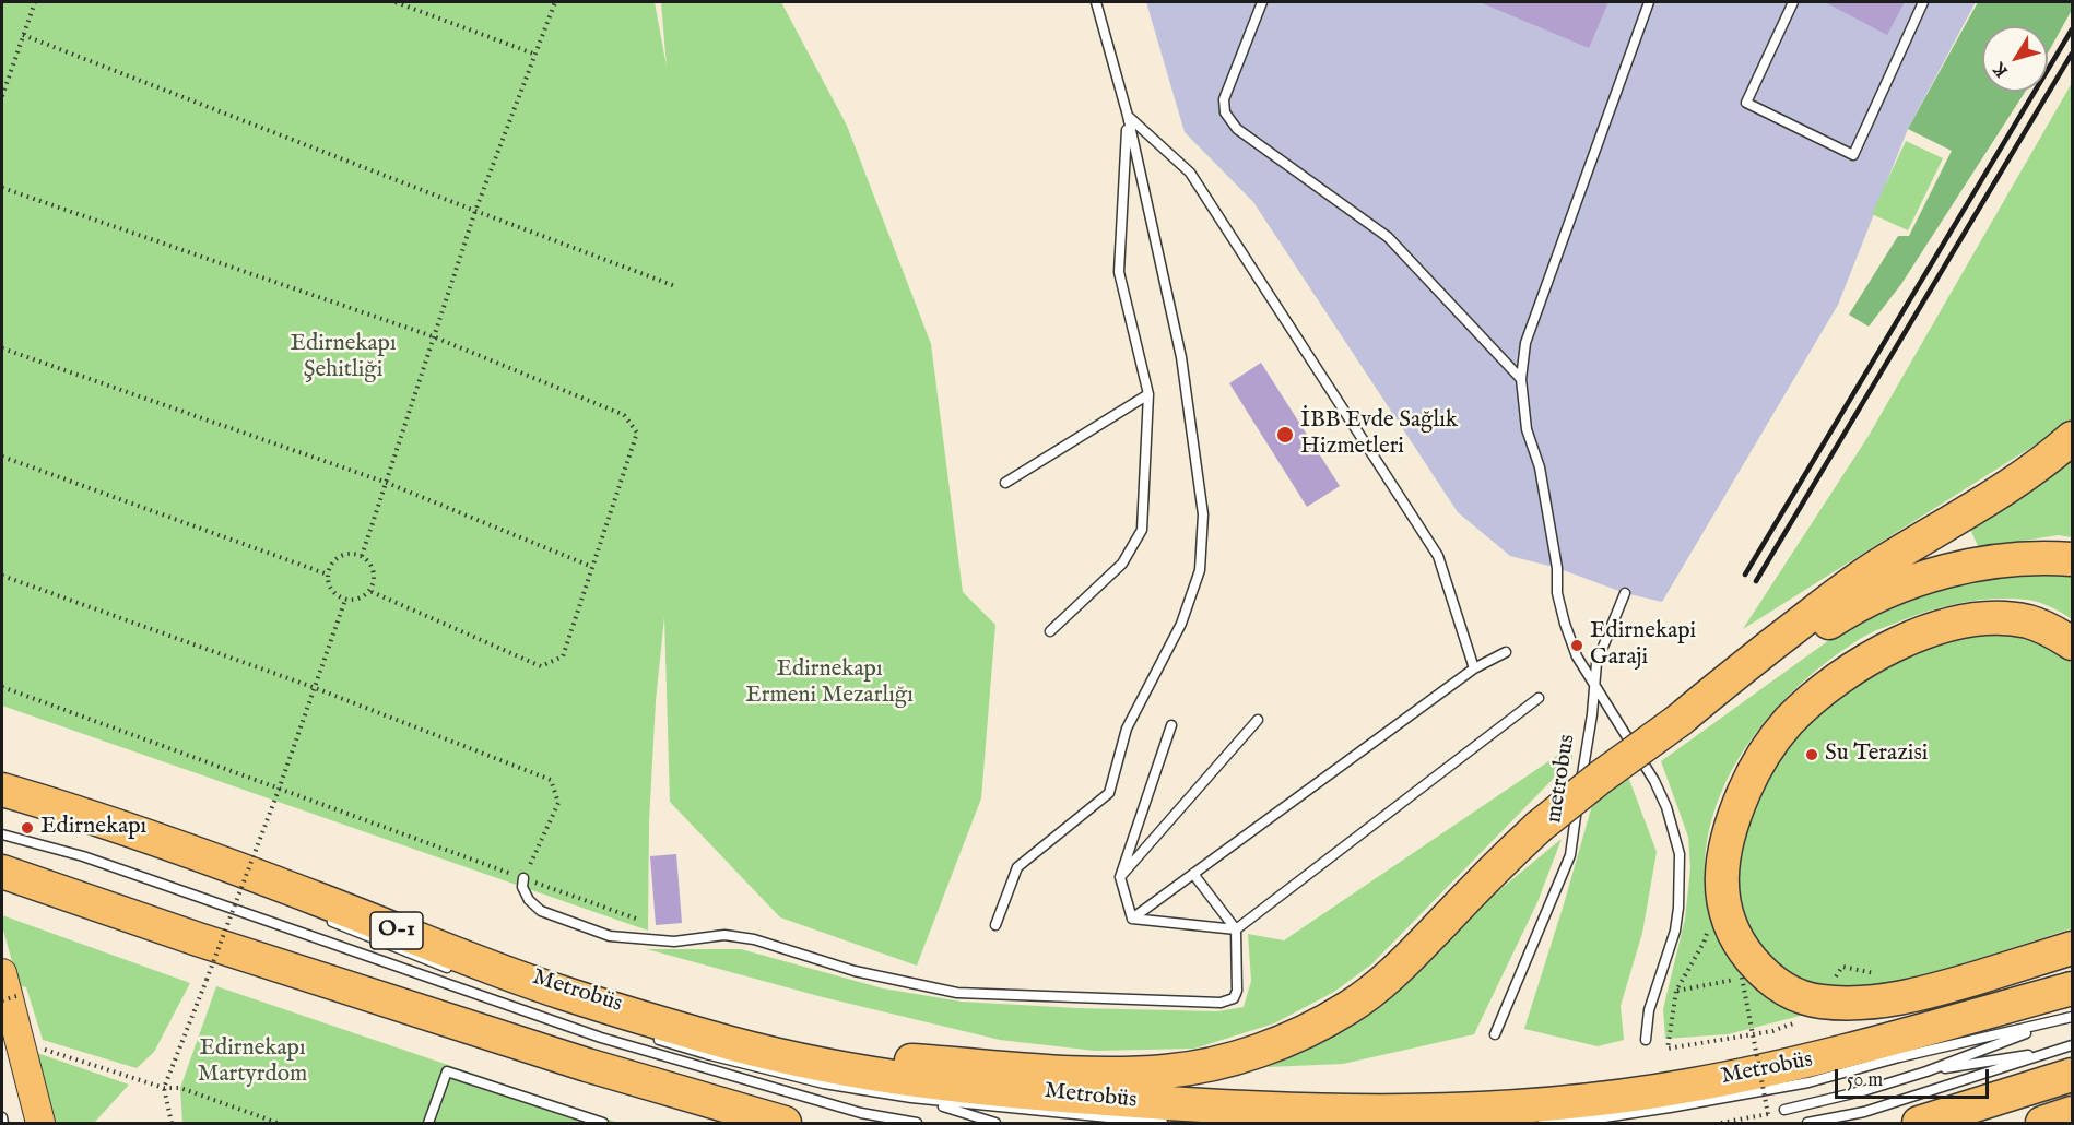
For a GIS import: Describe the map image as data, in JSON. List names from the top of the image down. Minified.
{"streets":{"highway":["O-1"],"lane":["metrobus","Metrobüs"]},"crossings":[["O-1","Metrobüs"]],"parks":["Edirnekapı Şehitliği","Edirnekapı Ermeni Mezarlığı","Edirnekapı Martyrdom"],"places":["İBB Evde Sağlık Hizmetleri","Edirnekapi Garaji","Su Terazisi","Edirnekapı"],"scale_bar":"50 m","north":"bottom left"}
